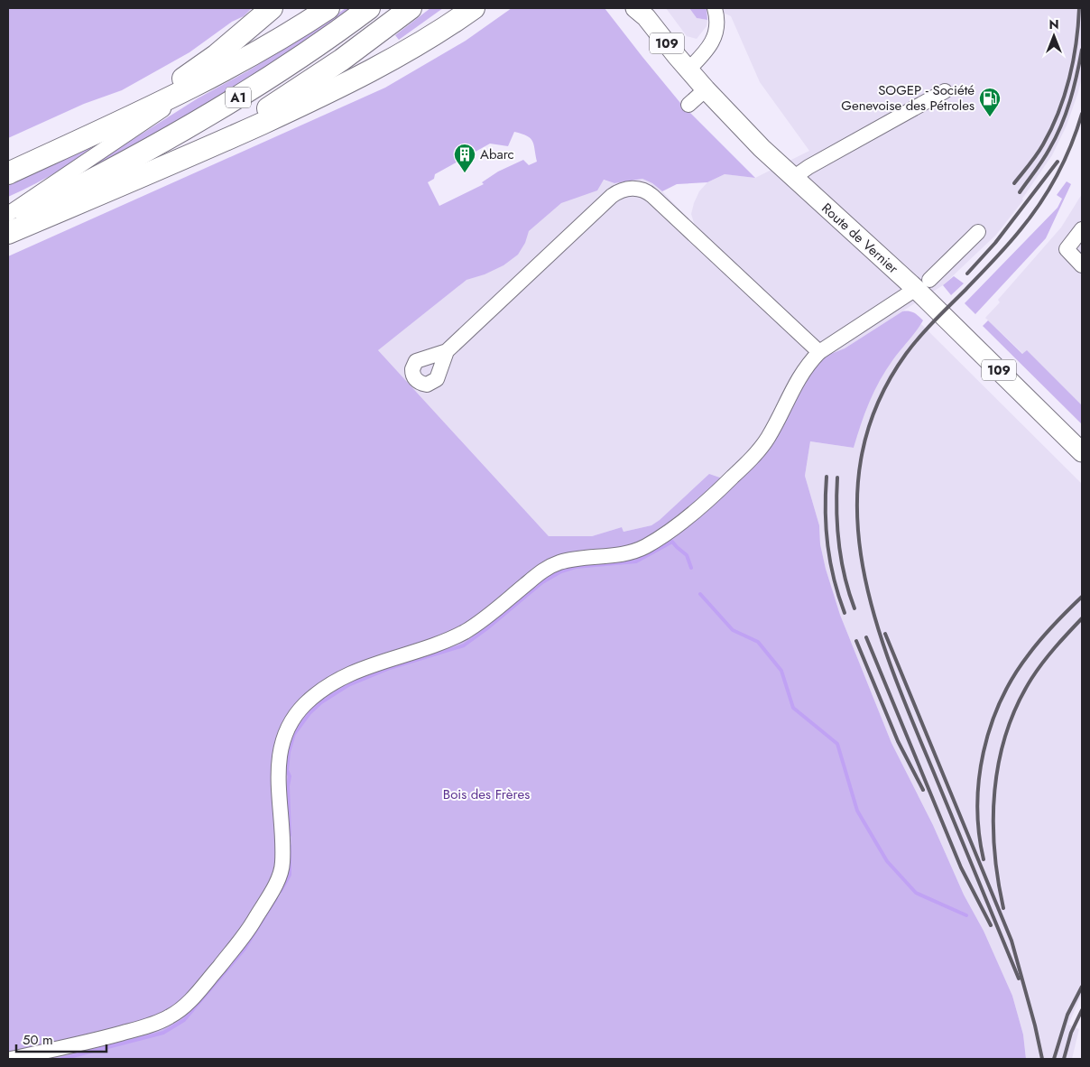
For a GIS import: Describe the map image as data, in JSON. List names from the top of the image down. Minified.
{"streets":{"highway":["A1"],"main road":["109","Route de Vernier"]},"parks":["Bois des Frères"],"places":{"fuel station":["SOGEP - Société Genevoise des Pétroles"],"building":["Abarc"]},"scale_bar":"50 m","north":"top"}
